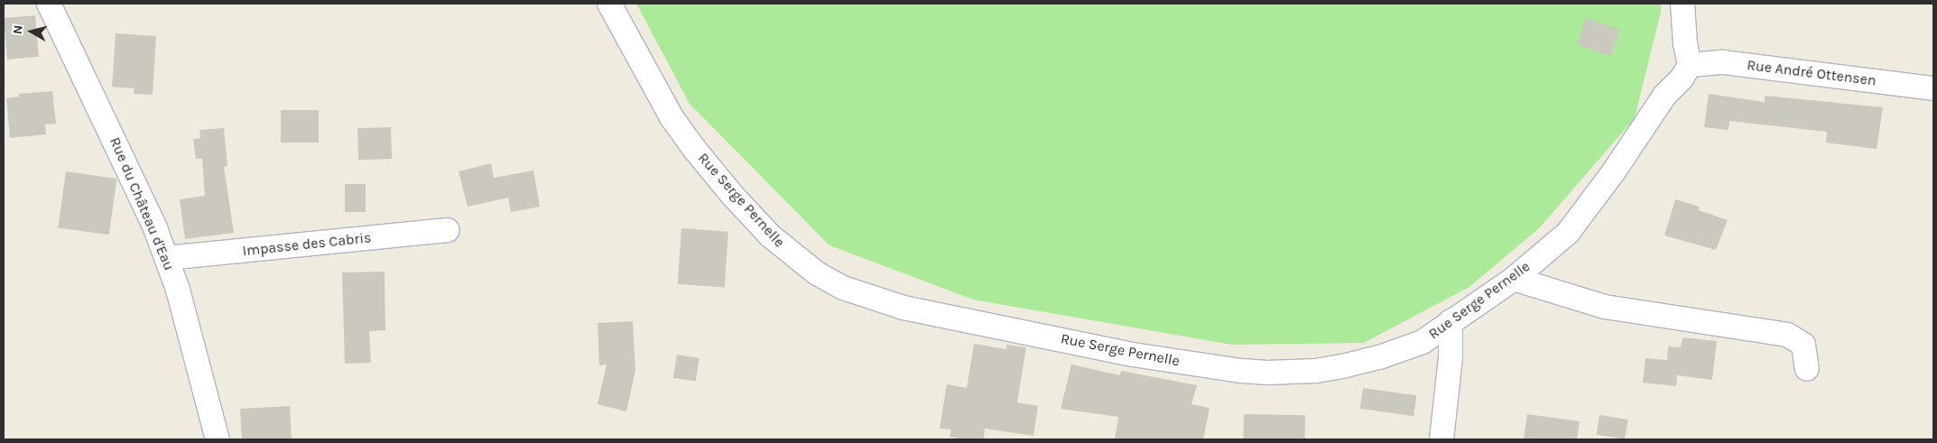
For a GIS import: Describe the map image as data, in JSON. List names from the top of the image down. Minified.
{"streets":{"street":["Rue André Ottensen","Rue Serge Pernelle","Rue du Château d'Eau","Impasse des Cabris"]},"crossings":[["Rue André Ottensen","Rue Serge Pernelle"],["Rue du Château d'Eau","Impasse des Cabris"]],"north":"left"}
